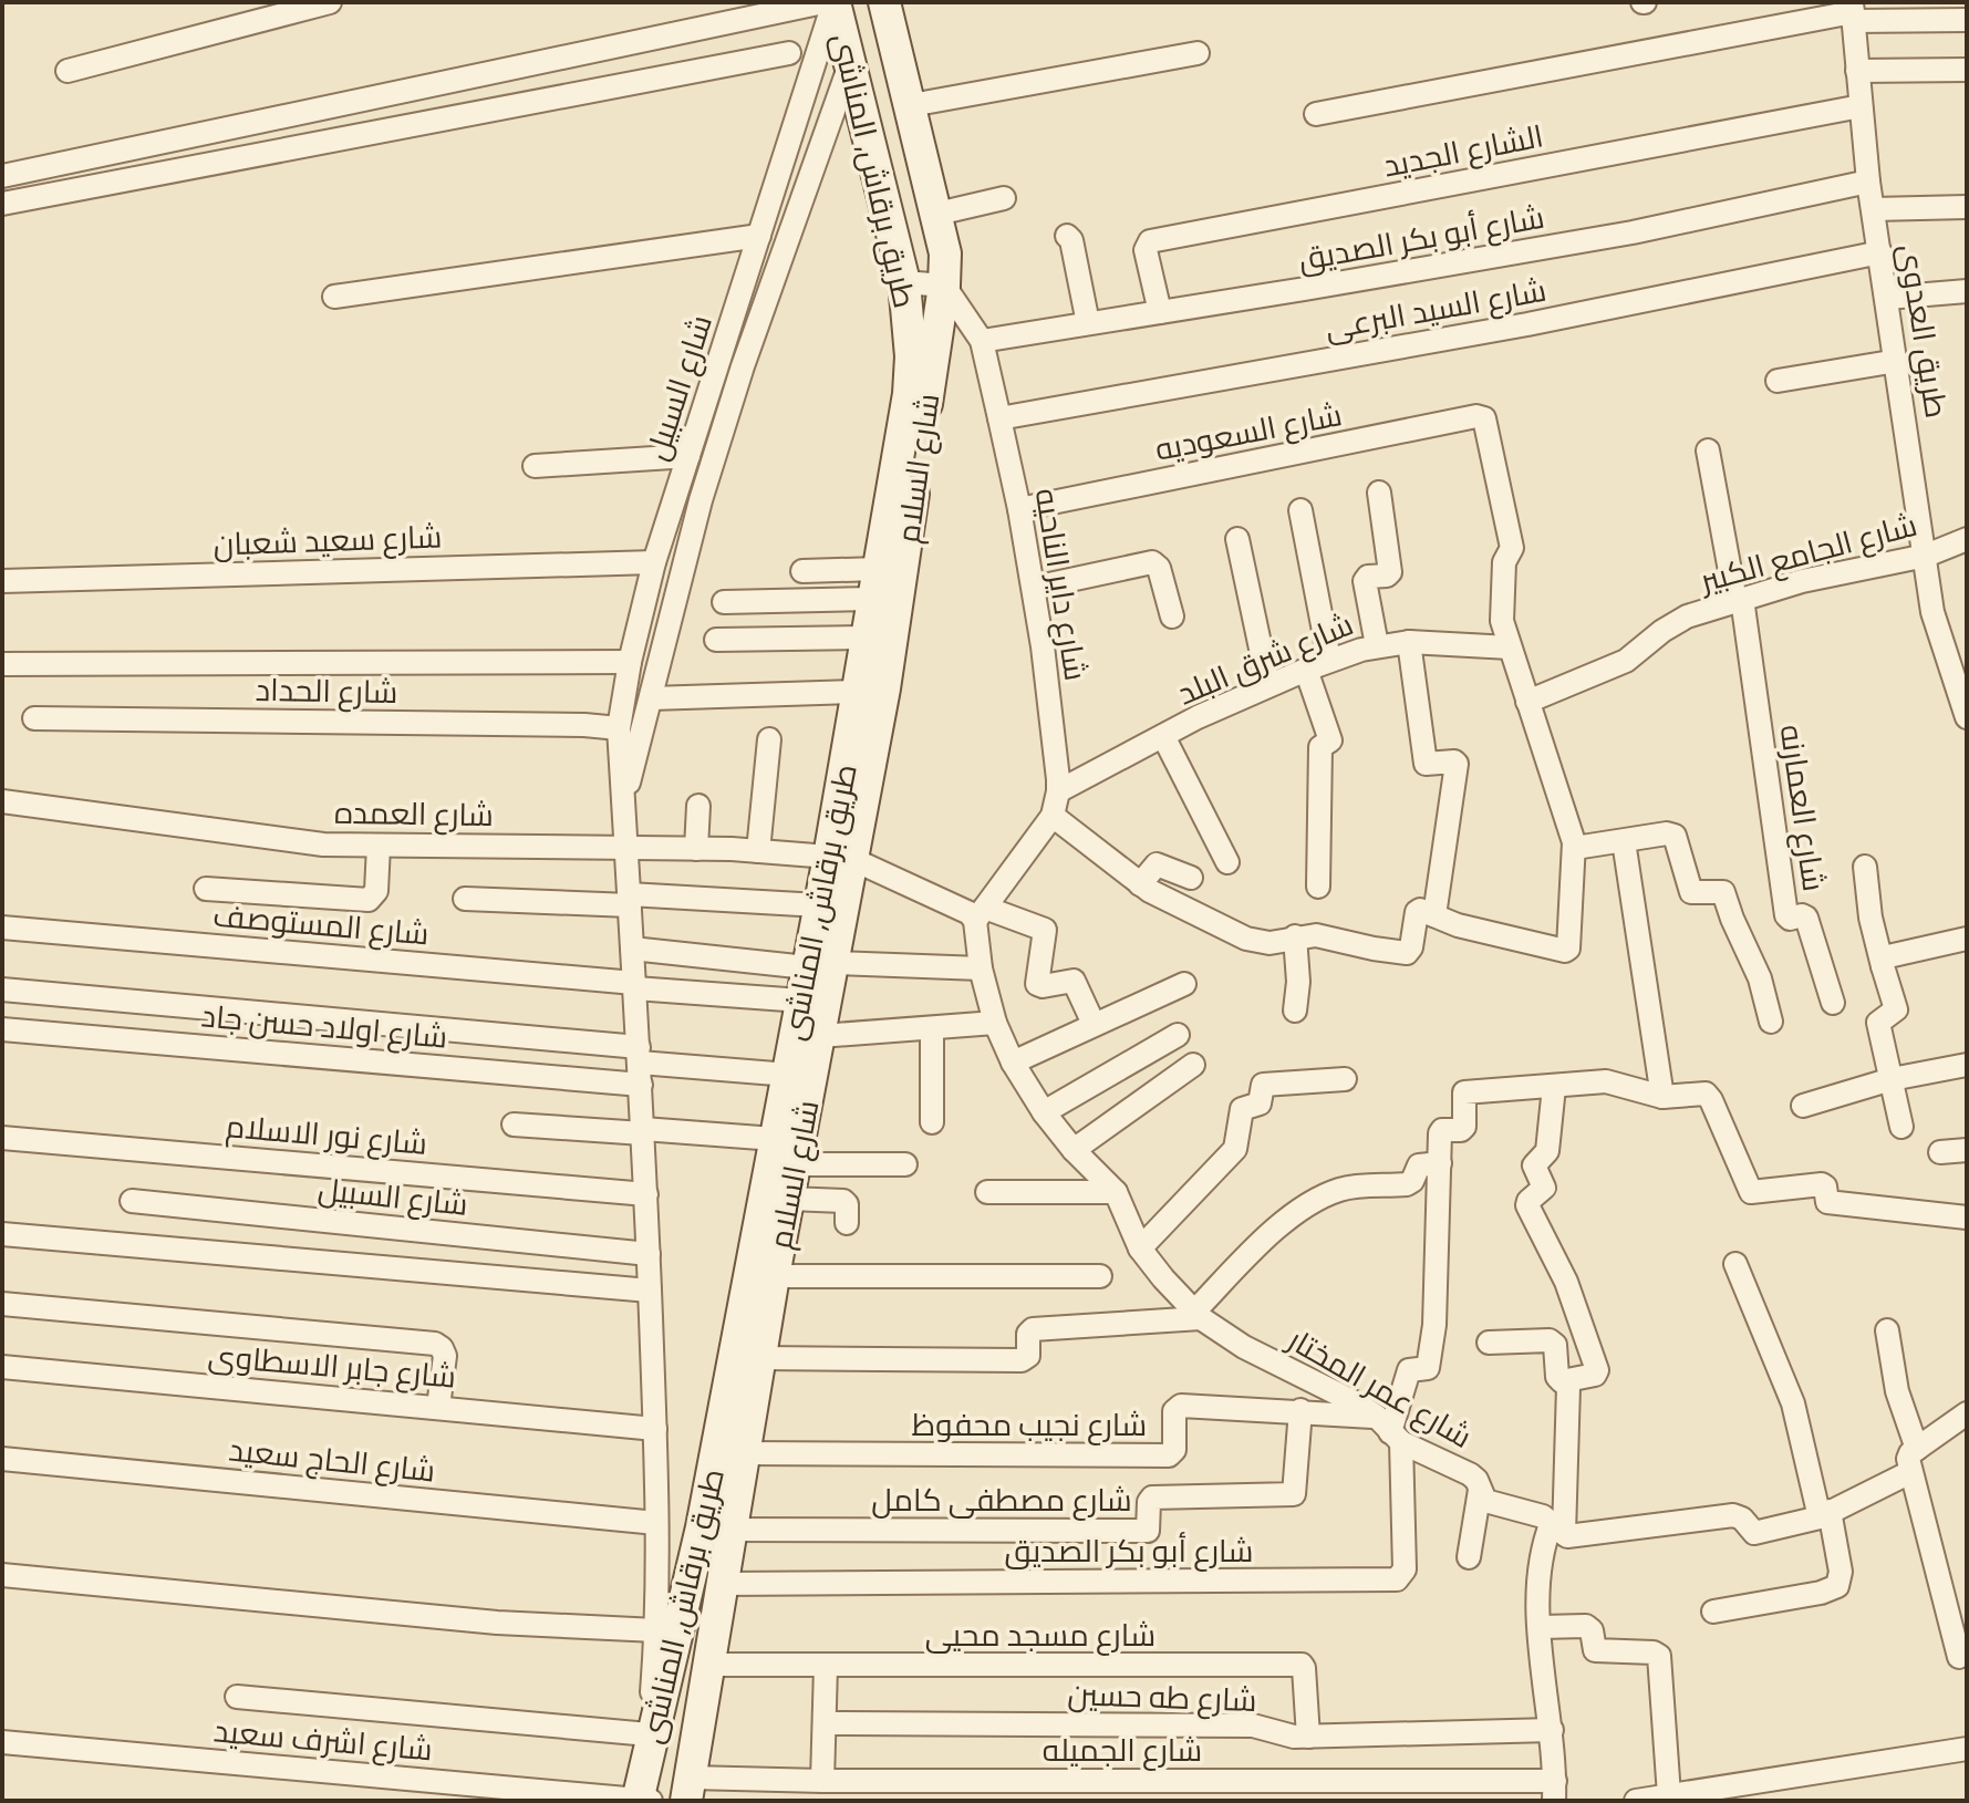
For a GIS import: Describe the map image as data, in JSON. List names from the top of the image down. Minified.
{"streets":{"street":["الشارع الجديد","طريق برقاش, المناشى","شارع أبو بكر الصديق","شارع السيد البرعى","طريق العدوى","شارع السبيل","شارع السعوديه","شارع السلام","شارع سعيد شعبان","شارع الجامع الكبير","شارع داير الناحيه","شارع شرق البلد","شارع الحداد","شارع العمارنه","شارع العمده","شارع المستوصف","شارع اولاد حسن جاد","شارع نور الاسلام","شارع جابر الاسطاوى","شارع عمر المختار","شارع نجيب محفوظ","شارع الحاج سعيد","شارع مصطفى كامل","شارع مسجد محيى","شارع طه حسين","شارع اشرف سعيد","شارع الجميله"]},"crossings":[["الشارع الجديد","شارع أبو بكر الصديق"],["الشارع الجديد","طريق العدوى"],["طريق برقاش, المناشى","شارع السبيل"],["طريق برقاش, المناشى","شارع السلام"],["طريق برقاش, المناشى","شارع داير الناحيه"],["طريق برقاش, المناشى","شارع العمده"],["طريق برقاش, المناشى","شارع المستوصف"],["طريق برقاش, المناشى","شارع مصطفى كامل"],["طريق برقاش, المناشى","شارع اشرف سعيد"],["شارع أبو بكر الصديق","طريق العدوى"],["شارع أبو بكر الصديق","شارع السلام"],["شارع أبو بكر الصديق","شارع داير الناحيه"],["شارع أبو بكر الصديق","شارع عمر المختار"],["شارع أبو بكر الصديق","شارع نجيب محفوظ"],["شارع السيد البرعى","طريق العدوى"],["شارع السيد البرعى","شارع داير الناحيه"],["طريق العدوى","شارع الجامع الكبير"],["شارع السبيل","شارع سعيد شعبان"],["شارع السبيل","شارع الحداد"],["شارع السبيل","شارع العمده"],["شارع السبيل","شارع المستوصف"],["شارع السبيل","شارع اولاد حسن جاد"],["شارع السبيل","شارع نور الاسلام"],["شارع السبيل","شارع جابر الاسطاوى"],["شارع السبيل","شارع الحاج سعيد"],["شارع السعوديه","شارع داير الناحيه"],["شارع السعوديه","شارع شرق البلد"],["شارع السلام","شارع داير الناحيه"],["شارع السلام","شارع العمده"],["شارع السلام","شارع نجيب محفوظ"],["شارع السلام","شارع مصطفى كامل"],["شارع السلام","شارع مسجد محيى"],["شارع السلام","شارع الجميله"],["شارع الجامع الكبير","شارع العمارنه"],["شارع داير الناحيه","شارع شرق البلد"],["شارع داير الناحيه","شارع عمر المختار"],["شارع عمر المختار","شارع نجيب محفوظ"],["شارع نجيب محفوظ","شارع مصطفى كامل"],["شارع مسجد محيى","شارع طه حسين"]]}
